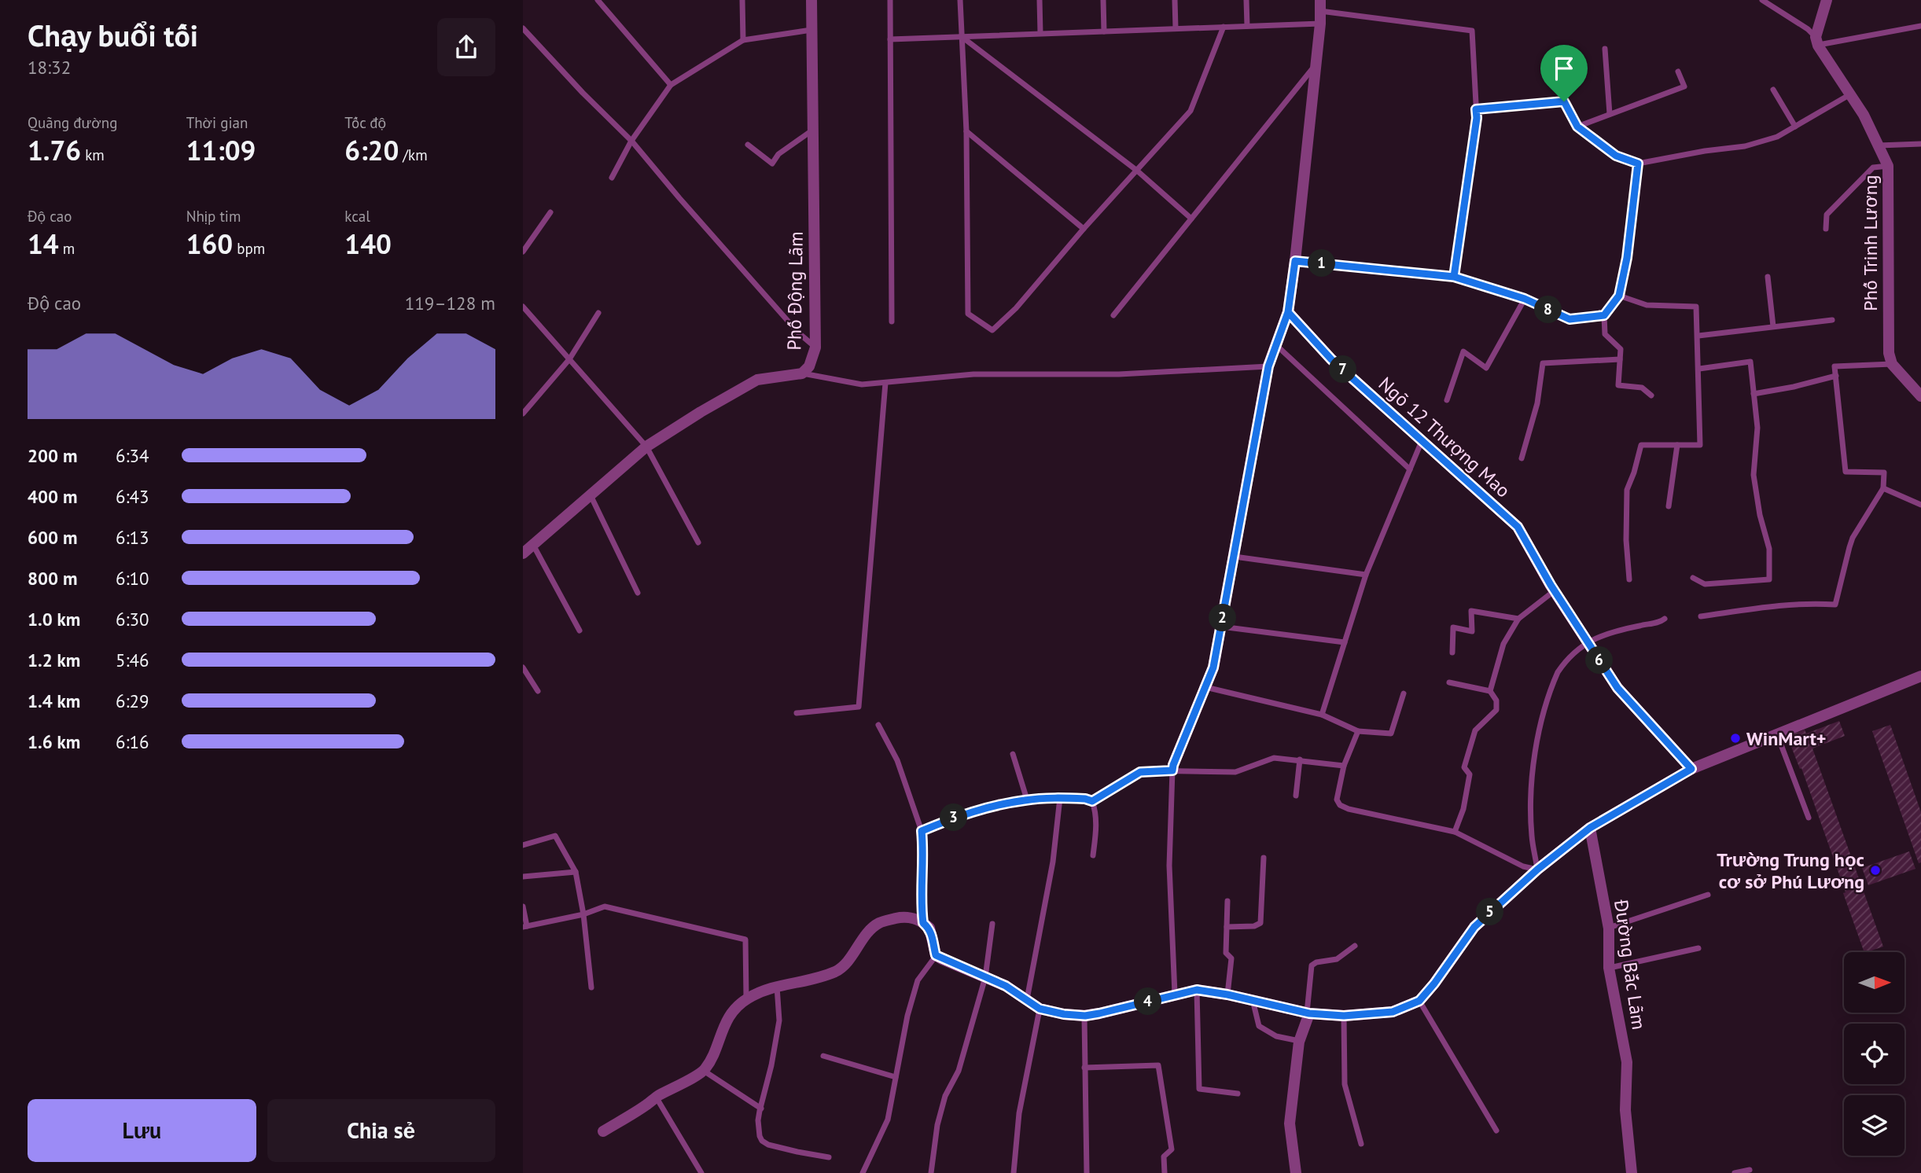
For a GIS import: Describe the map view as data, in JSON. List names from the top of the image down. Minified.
{"streets":{"street":["Phố Trinh Lương","Phố Động Lãm","Ngõ 12 Thượng Mao","Đường Bắc Lãm"]},"places":["WinMart+","Trường Trung học cơ sở Phú Lương"],"north":"right","page":{"heading":["Chạy buổi tối","18:32"],"stats":[["Quãng đường","1.76 km"],["Thời gian","11:09"],["Tốc độ","6:20 /km"],["Độ cao","14 m"],["Nhịp tim","160 bpm"],["kcal","140"]],"pins":["1","8","7","2","6","3","5","4"],"chart":["Độ cao","119–128 m"],"list":[{"name":"200 m","note":"6:34"},{"name":"400 m","note":"6:43"},{"name":"600 m","note":"6:13"},{"name":"800 m","note":"6:10"},{"name":"1.0 km","note":"6:30"},{"name":"1.2 km","note":"5:46"},{"name":"1.4 km","note":"6:29"},{"name":"1.6 km","note":"6:16"}],"buttons":["Lưu","Chia sẻ"]}}
